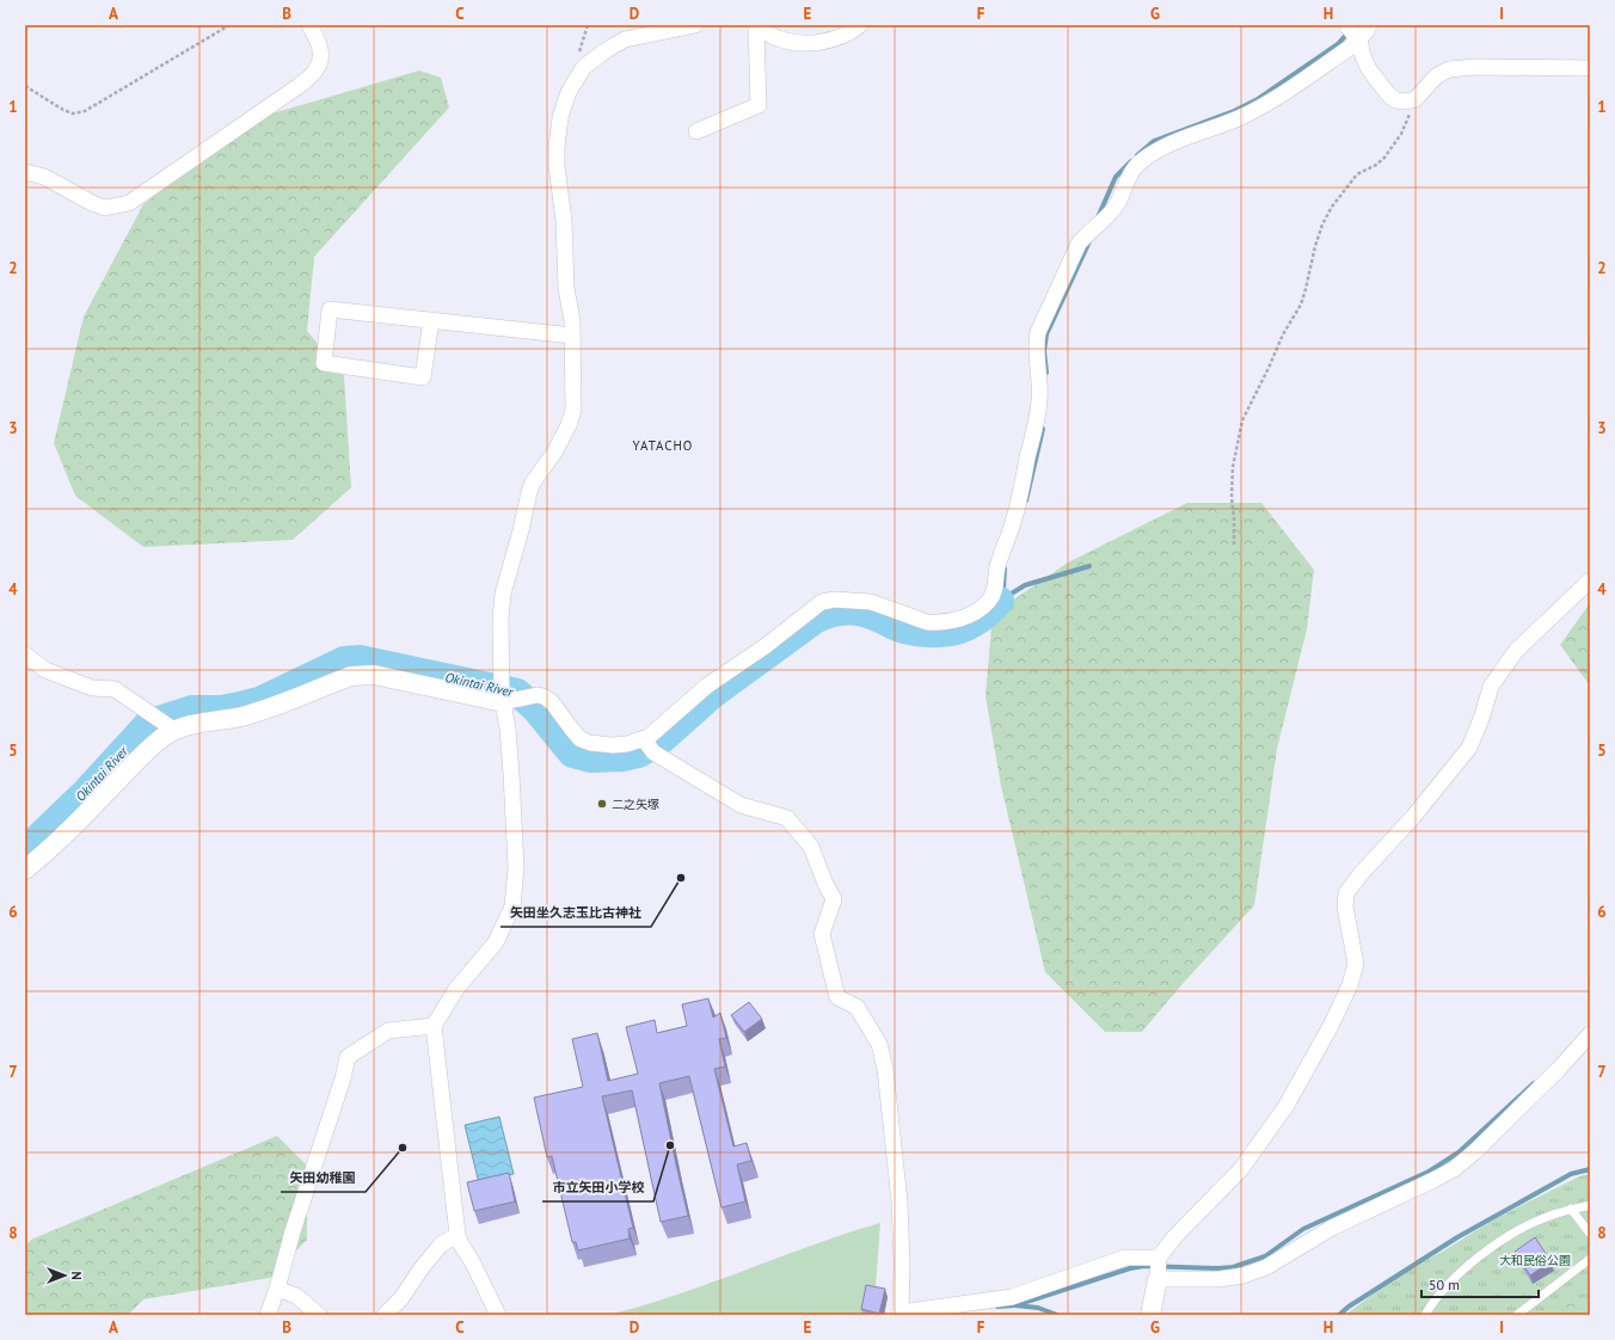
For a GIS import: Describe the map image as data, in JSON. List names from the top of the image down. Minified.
{"districts":["YATACHO"],"water":["Okintai River"],"parks":["大和民俗公園"],"places":["二之矢塚","矢田坐久志玉比古神社","市立矢田小学校","矢田幼稚園"],"scale_bar":"50 m","north":"right","grid":{"columns":["A","B","C","D","E","F","G","H","I"],"rows":["1","2","3","4","5","6","7","8"]}}
